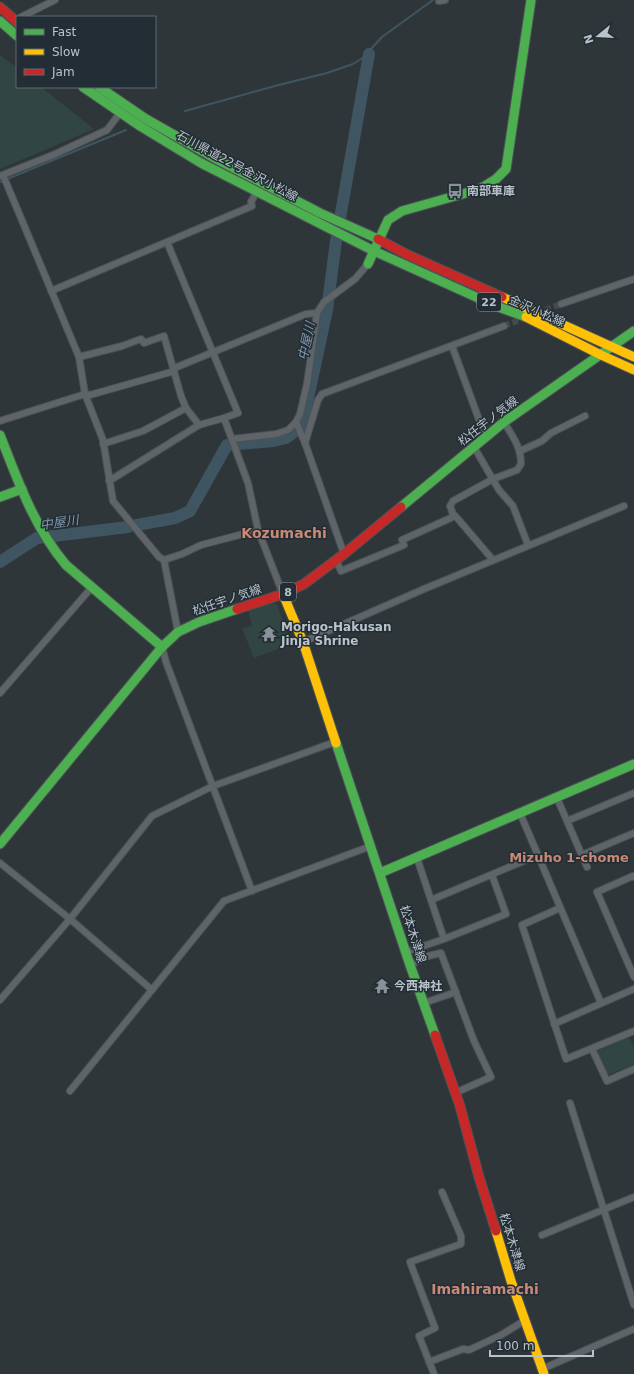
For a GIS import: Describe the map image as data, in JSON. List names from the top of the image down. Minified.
{"streets":{"main road":["石川県道22号金沢小松線","22","金沢小松線","松任宇ノ気線","8","松本木津線"]},"crossings":[["石川県道22号金沢小松線","金沢小松線"],["金沢小松線","松任宇ノ気線"],["松任宇ノ気線","松本木津線"]],"districts":["Kozumachi","Mizuho 1-chome","Imahiramachi"],"water":["中屋川"],"places":{"bus stop":["南部車庫"],"temple":["Morigo-Hakusan Jinja Shrine","今西神社"]},"legend":["Fast","Slow","Jam"],"scale_bar":"100 m","north":"left"}
